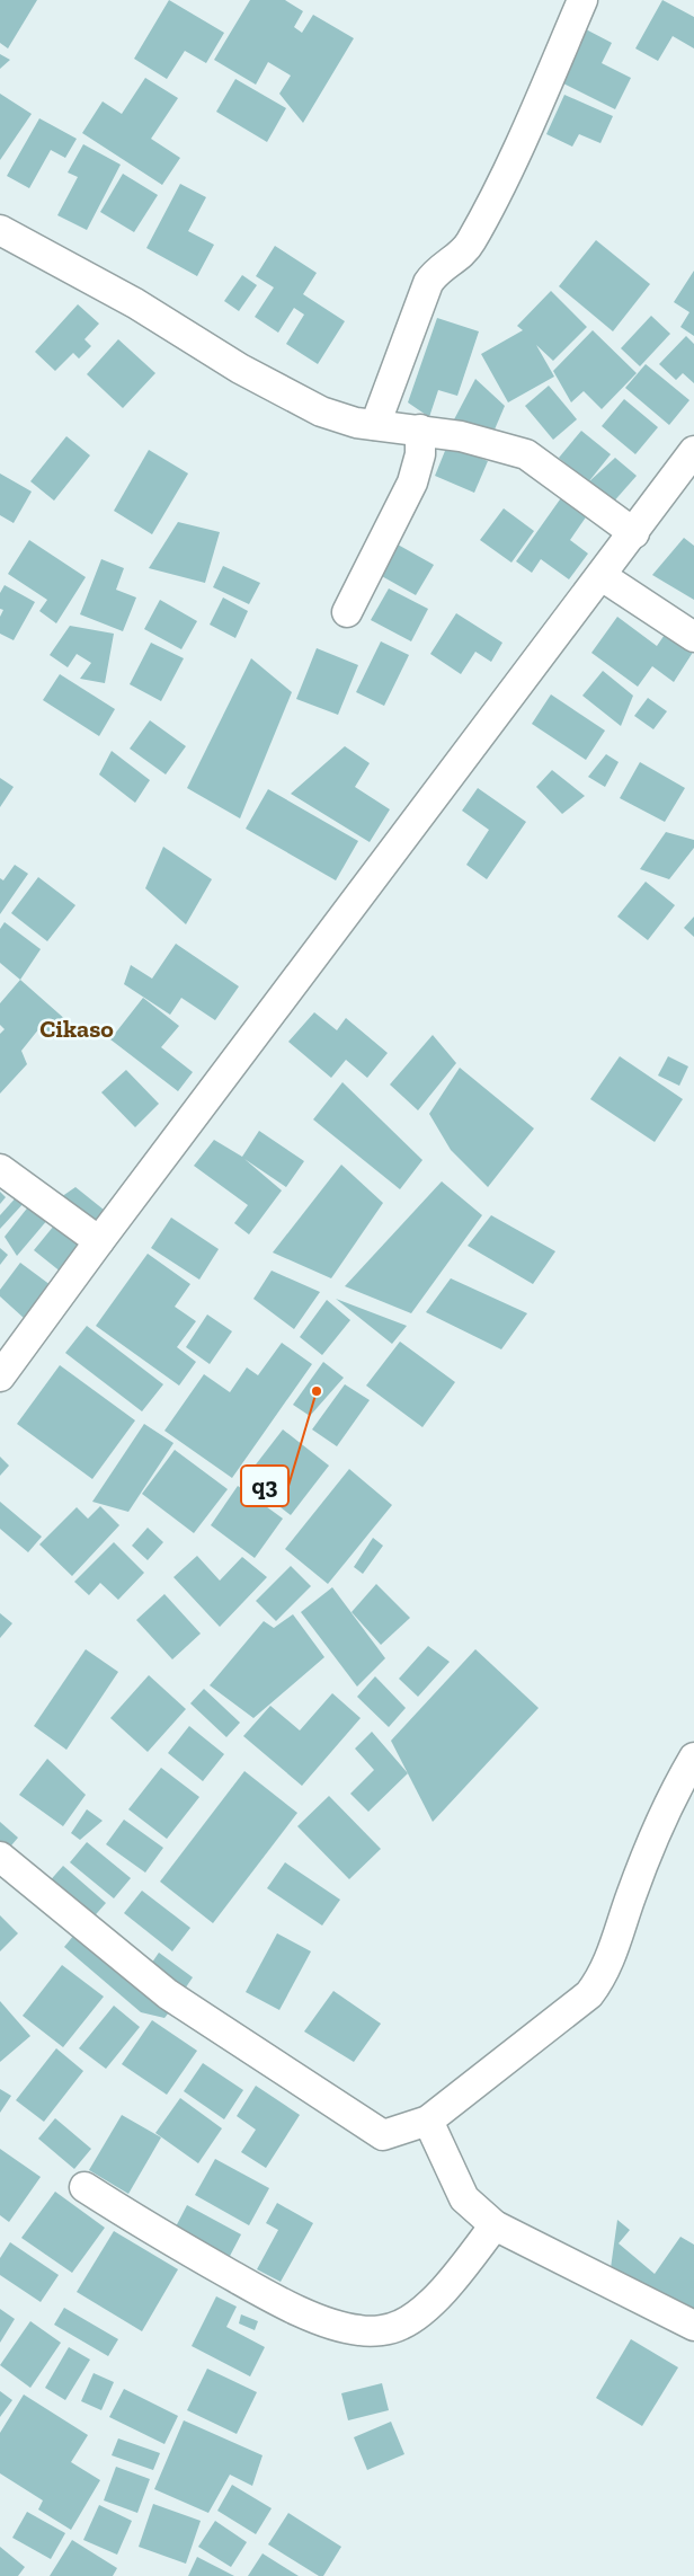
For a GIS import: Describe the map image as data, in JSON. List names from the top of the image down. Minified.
{"districts":["Cikaso"],"places":["q3"]}
